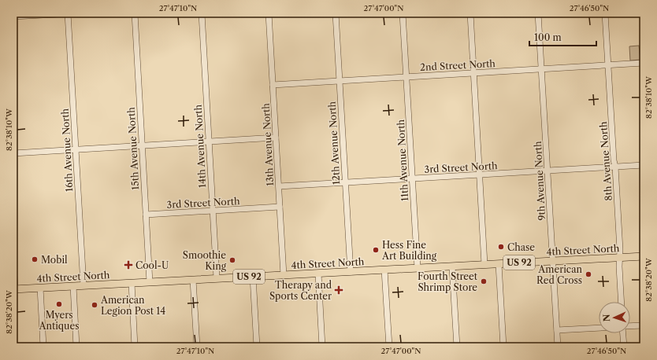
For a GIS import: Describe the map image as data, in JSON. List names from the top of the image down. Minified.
{"streets":{"main road":["4th Street North","US 92"],"street":["2nd Street North","12th Avenue North","13th Avenue North","14th Avenue North","15th Avenue North","16th Avenue North","11th Avenue North","8th Avenue North","3rd Street North","9th Avenue North"]},"crossings":[["2nd Street North","12th Avenue North"],["2nd Street North","13th Avenue North"],["2nd Street North","11th Avenue North"],["2nd Street North","8th Avenue North"],["2nd Street North","9th Avenue North"],["12th Avenue North","3rd Street North"],["12th Avenue North","4th Street North"],["13th Avenue North","3rd Street North"],["13th Avenue North","4th Street North"],["14th Avenue North","3rd Street North"],["14th Avenue North","4th Street North"],["15th Avenue North","3rd Street North"],["15th Avenue North","4th Street North"],["16th Avenue North","4th Street North"],["11th Avenue North","3rd Street North"],["11th Avenue North","4th Street North"],["8th Avenue North","3rd Street North"],["8th Avenue North","4th Street North"],["3rd Street North","9th Avenue North"],["9th Avenue North","4th Street North"]],"places":{"other":["Chase","Hess Fine Art Building","Mobil","Smoothie King","American Red Cross","Fourth Street Shrimp Store","Myers Antiques","American Legion Post 14"],"health":["Cool-U","Therapy and Sports Center"]},"scale_bar":"100 m","north":"left","coordinates":["27°47'10\"N","27°47'00\"N","27°46'50\"N","82°38'10\"W","82°38'20\"W"]}
